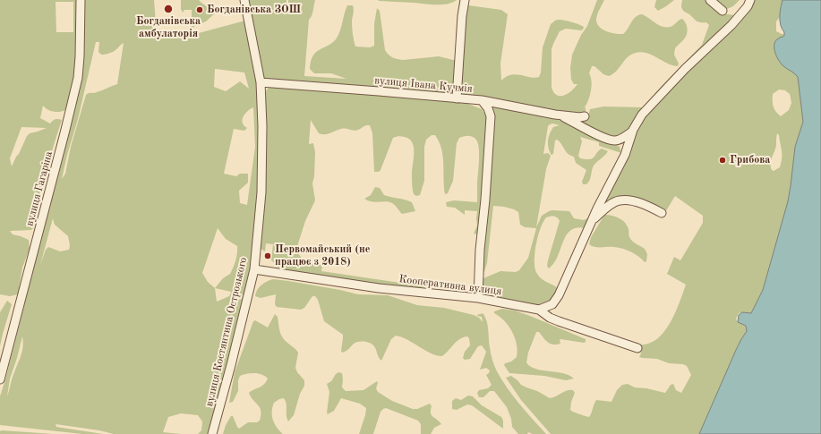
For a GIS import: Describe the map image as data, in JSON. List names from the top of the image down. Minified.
{"streets":{"street":["вулиця Івана Кучмія","вулиця Гагаріна","Кооперативна вулиця","вулиця Костянтина Острозького"]},"crossings":[["вулиця Івана Кучмія","вулиця Костянтина Острозького"],["Кооперативна вулиця","вулиця Костянтина Острозького"]],"places":["Богданівська амбулаторія","Богданівська ЗОШ","Грибова","Первомайський (не працює з 2018)"]}
